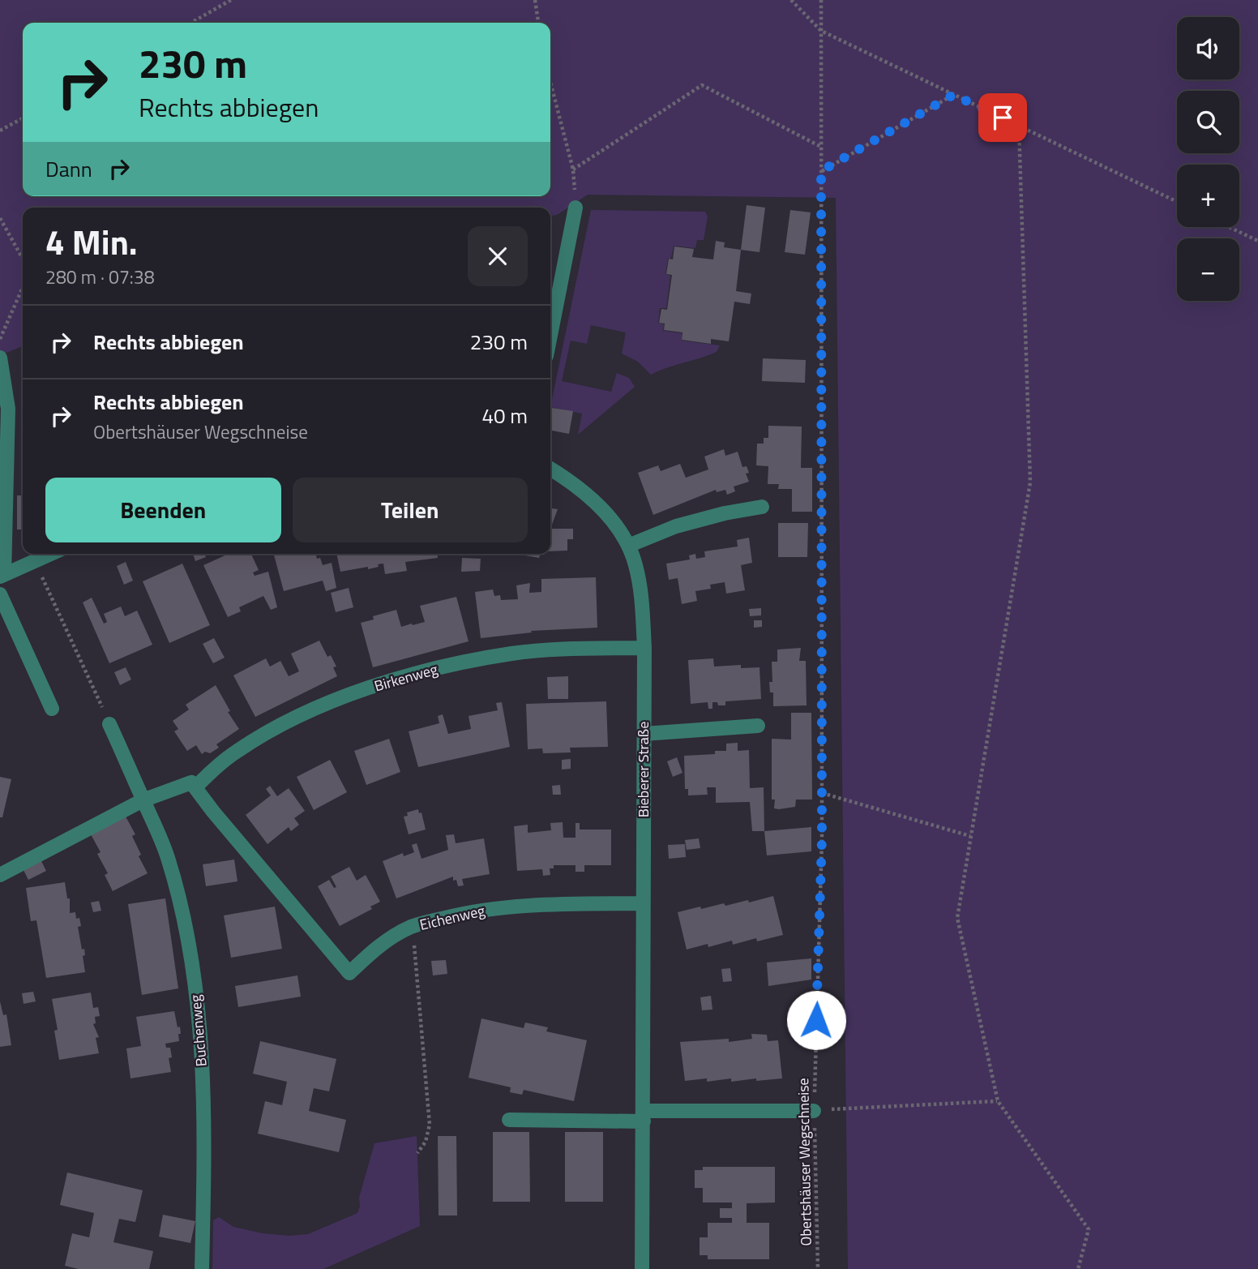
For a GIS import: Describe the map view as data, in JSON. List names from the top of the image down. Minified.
{"streets":{"street":["Birkenweg","Bieberer Straße","Eichenweg","Buchenweg"],"path":["Obertshäuser Wegschneise"]},"crossings":[["Birkenweg","Bieberer Straße"],["Birkenweg","Eichenweg"],["Bieberer Straße","Eichenweg"]],"page":{"map_buttons":["+","−"],"turn":["230 m","Rechts abbiegen"],"then":"Dann","heading":["4 Min.","280 m · 07:38"],"list":[{"name":"Rechts abbiegen","value":"230 m"},{"name":"Rechts abbiegen","note":"Obertshäuser Wegschneise","value":"40 m"}],"buttons":["Beenden","Teilen"]}}
